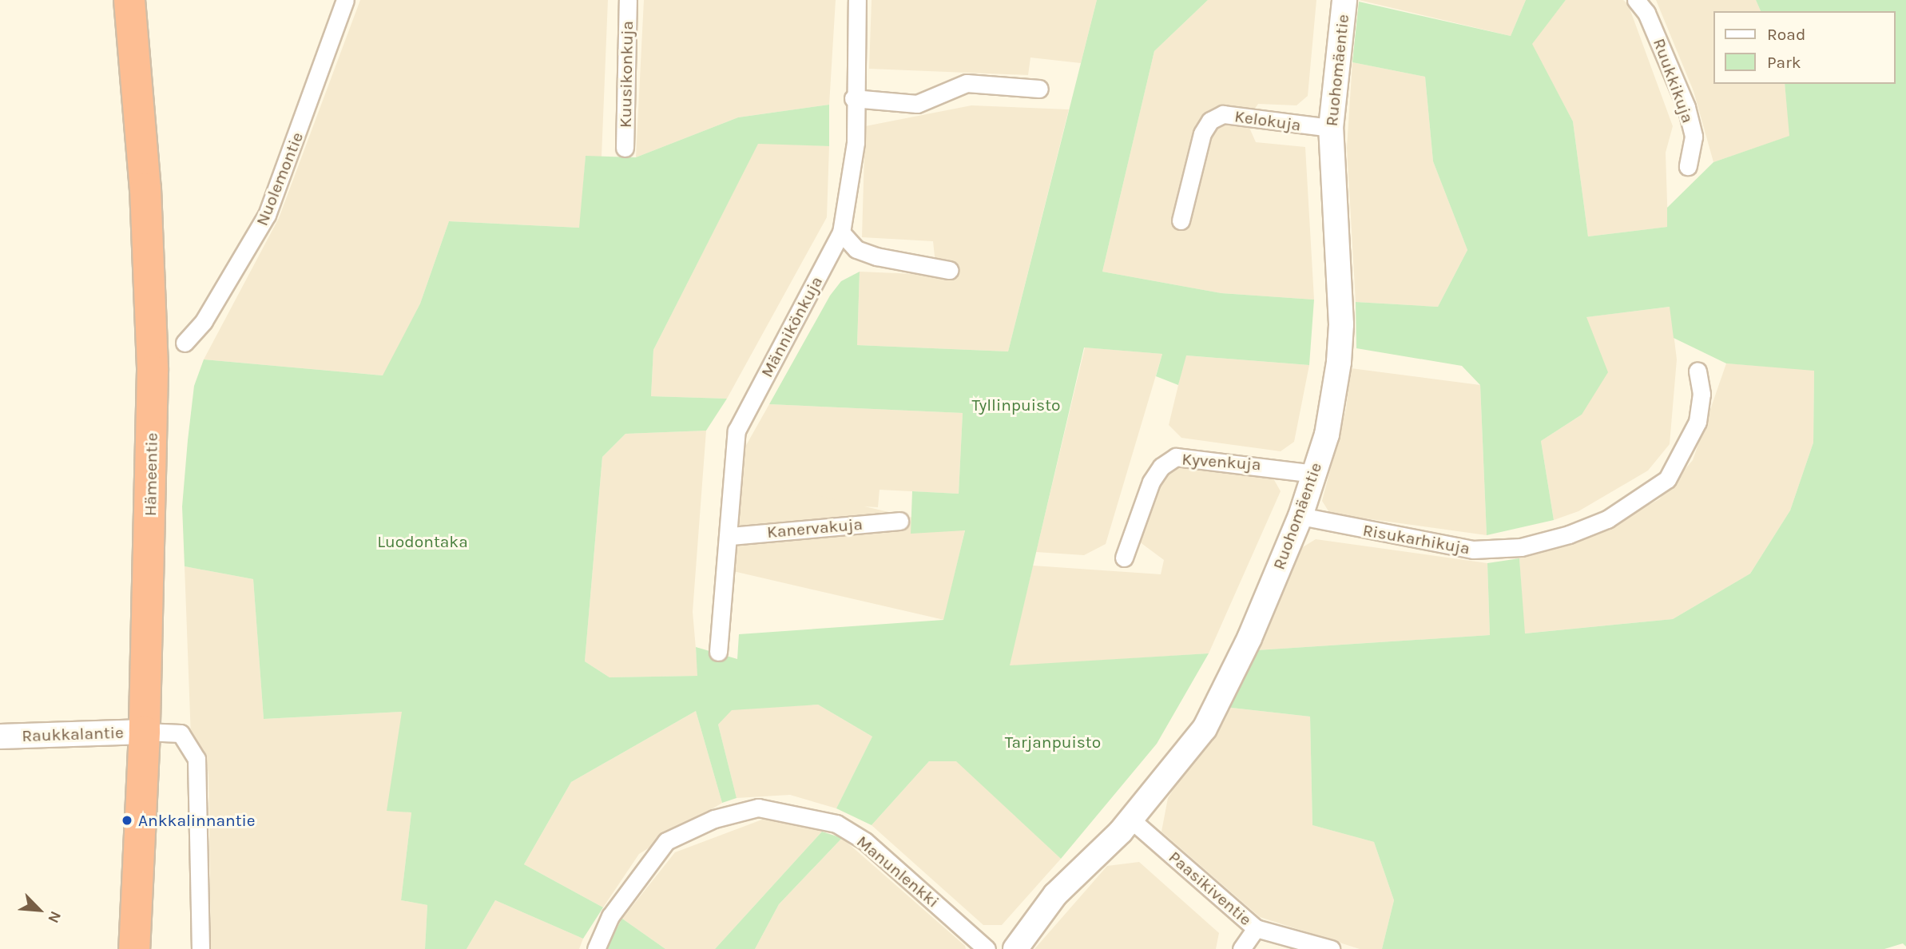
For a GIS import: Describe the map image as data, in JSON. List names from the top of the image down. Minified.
{"streets":{"highway":["Hämeentie"],"street":["Ruohomäentie","Kuusikonkuja","Ruukkikuja","Kelokuja","Nuolemontie","Männikönkuja","Kyvenkuja","Kanervakuja","Risukarhikuja","Raukkalantie","Manunlenkki","Paasikiventie"]},"crossings":[["Ruohomäentie","Kelokuja"],["Ruohomäentie","Kyvenkuja"],["Ruohomäentie","Risukarhikuja"],["Ruohomäentie","Paasikiventie"],["Männikönkuja","Kanervakuja"],["Hämeentie","Raukkalantie"]],"parks":["Tyllinpuisto","Luodontaka","Tarjanpuisto"],"places":["Ankkalinnantie"],"legend":["Road","Park"],"north":"bottom right"}
